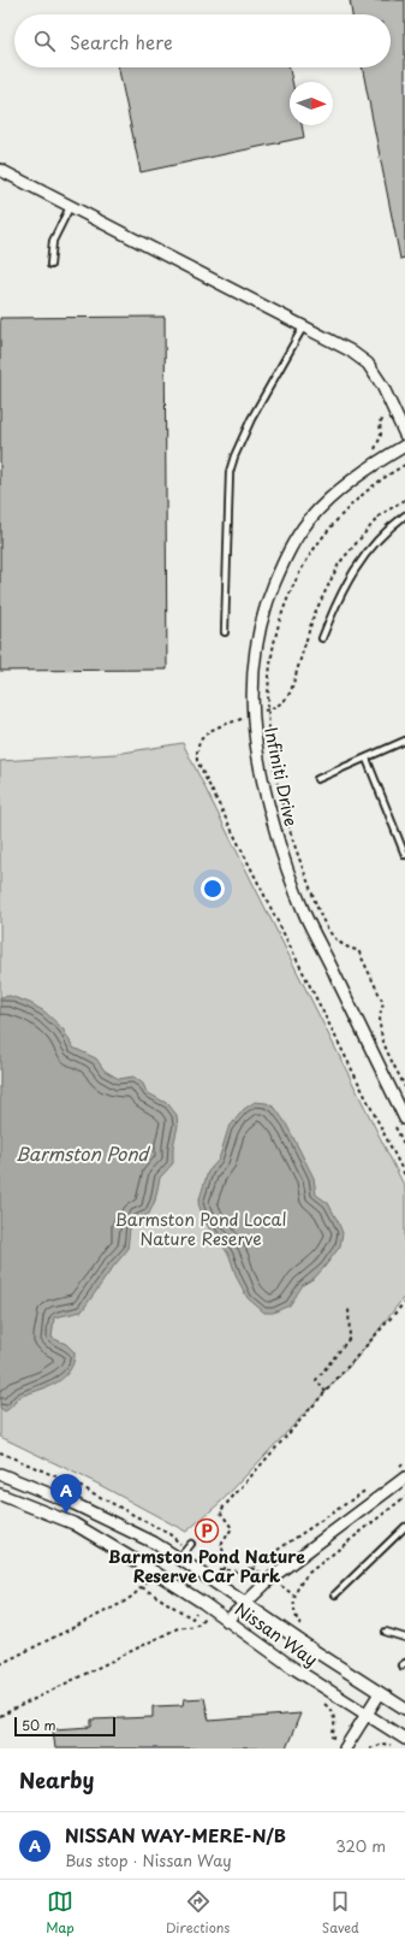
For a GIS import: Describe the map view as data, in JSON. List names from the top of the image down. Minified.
{"streets":{"street":["Infiniti Drive","Nissan Way"]},"water":["Barmston Pond"],"parks":["Barmston Pond Local Nature Reserve"],"places":{"parking":["Barmston Pond Nature Reserve Car Park"]},"scale_bar":"50 m","north":"right","page":{"search":"Search here","pins":"A","scale":"50 m","heading":"Nearby","list":[{"mark":"A","name":"NISSAN WAY-MERE-N/B","note":"Bus stop · Nissan Way","value":"320 m"}],"nav":["Map","Directions","Saved"]}}
